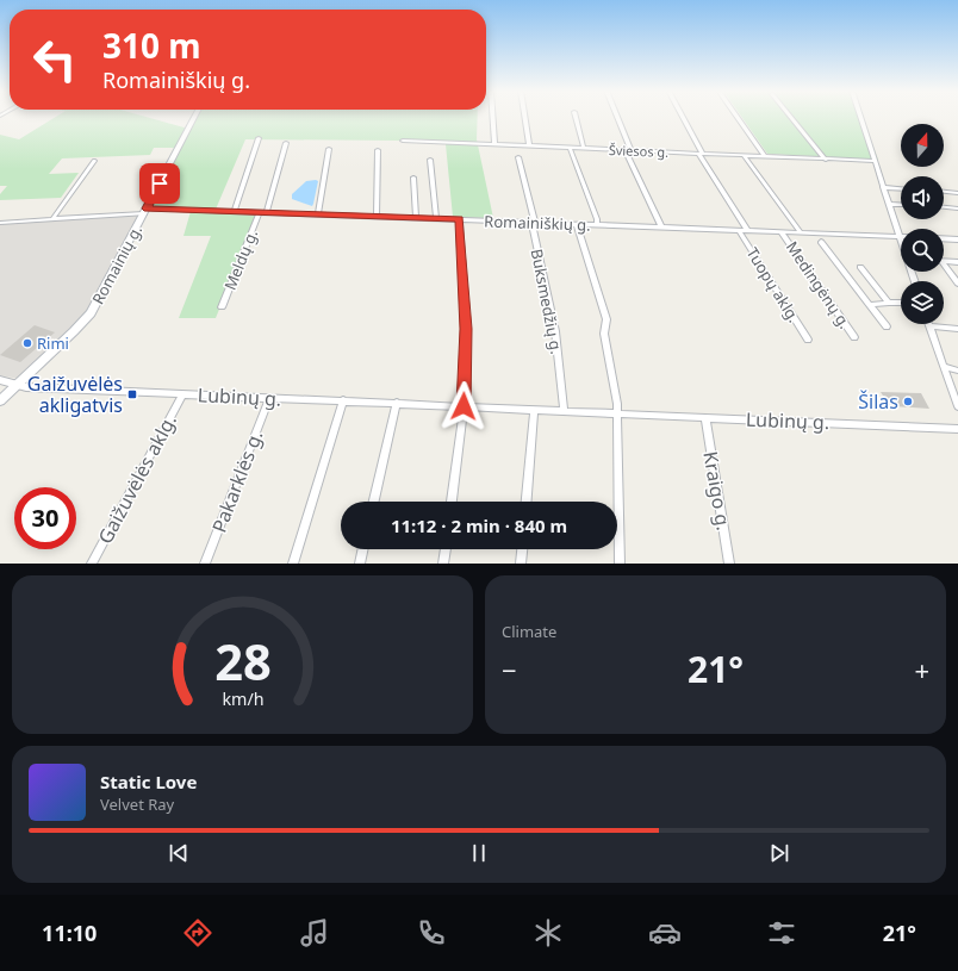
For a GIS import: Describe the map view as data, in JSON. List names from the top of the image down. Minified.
{"streets":{"main road":["Romainių g."],"street":["Šviesos g.","Romainiškių g.","Meldų g.","Tuopų aklg.","Medingėnų g.","Buksmedžių g.","Lubinų g.","Gaižuvėlės aklg.","Pakarklės g.","Kraigo g."]},"crossings":[["Romainiškių g.","Meldų g."],["Romainiškių g.","Romainių g."],["Romainiškių g.","Tuopų aklg."],["Romainiškių g.","Medingėnų g."],["Romainiškių g.","Buksmedžių g."],["Romainių g.","Lubinų g."],["Buksmedžių g.","Lubinų g."],["Lubinų g.","Gaižuvėlės aklg."],["Lubinų g.","Pakarklės g."],["Lubinų g.","Kraigo g."]],"places":{"other":["Rimi","Šilas"],"transit":["Gaižuvėlės akligatvis"]},"north":"top","page":{"turn":["310 m","Romainiškių g."],"limit":"30","trip":"11:12 · 2 min · 840 m","tile":"Climate","heat":["−","21°","+"],"song":["Static Love","Velvet Ray"],"tabs":["11:10","21°"],"gauge":["28","km/h"]}}
